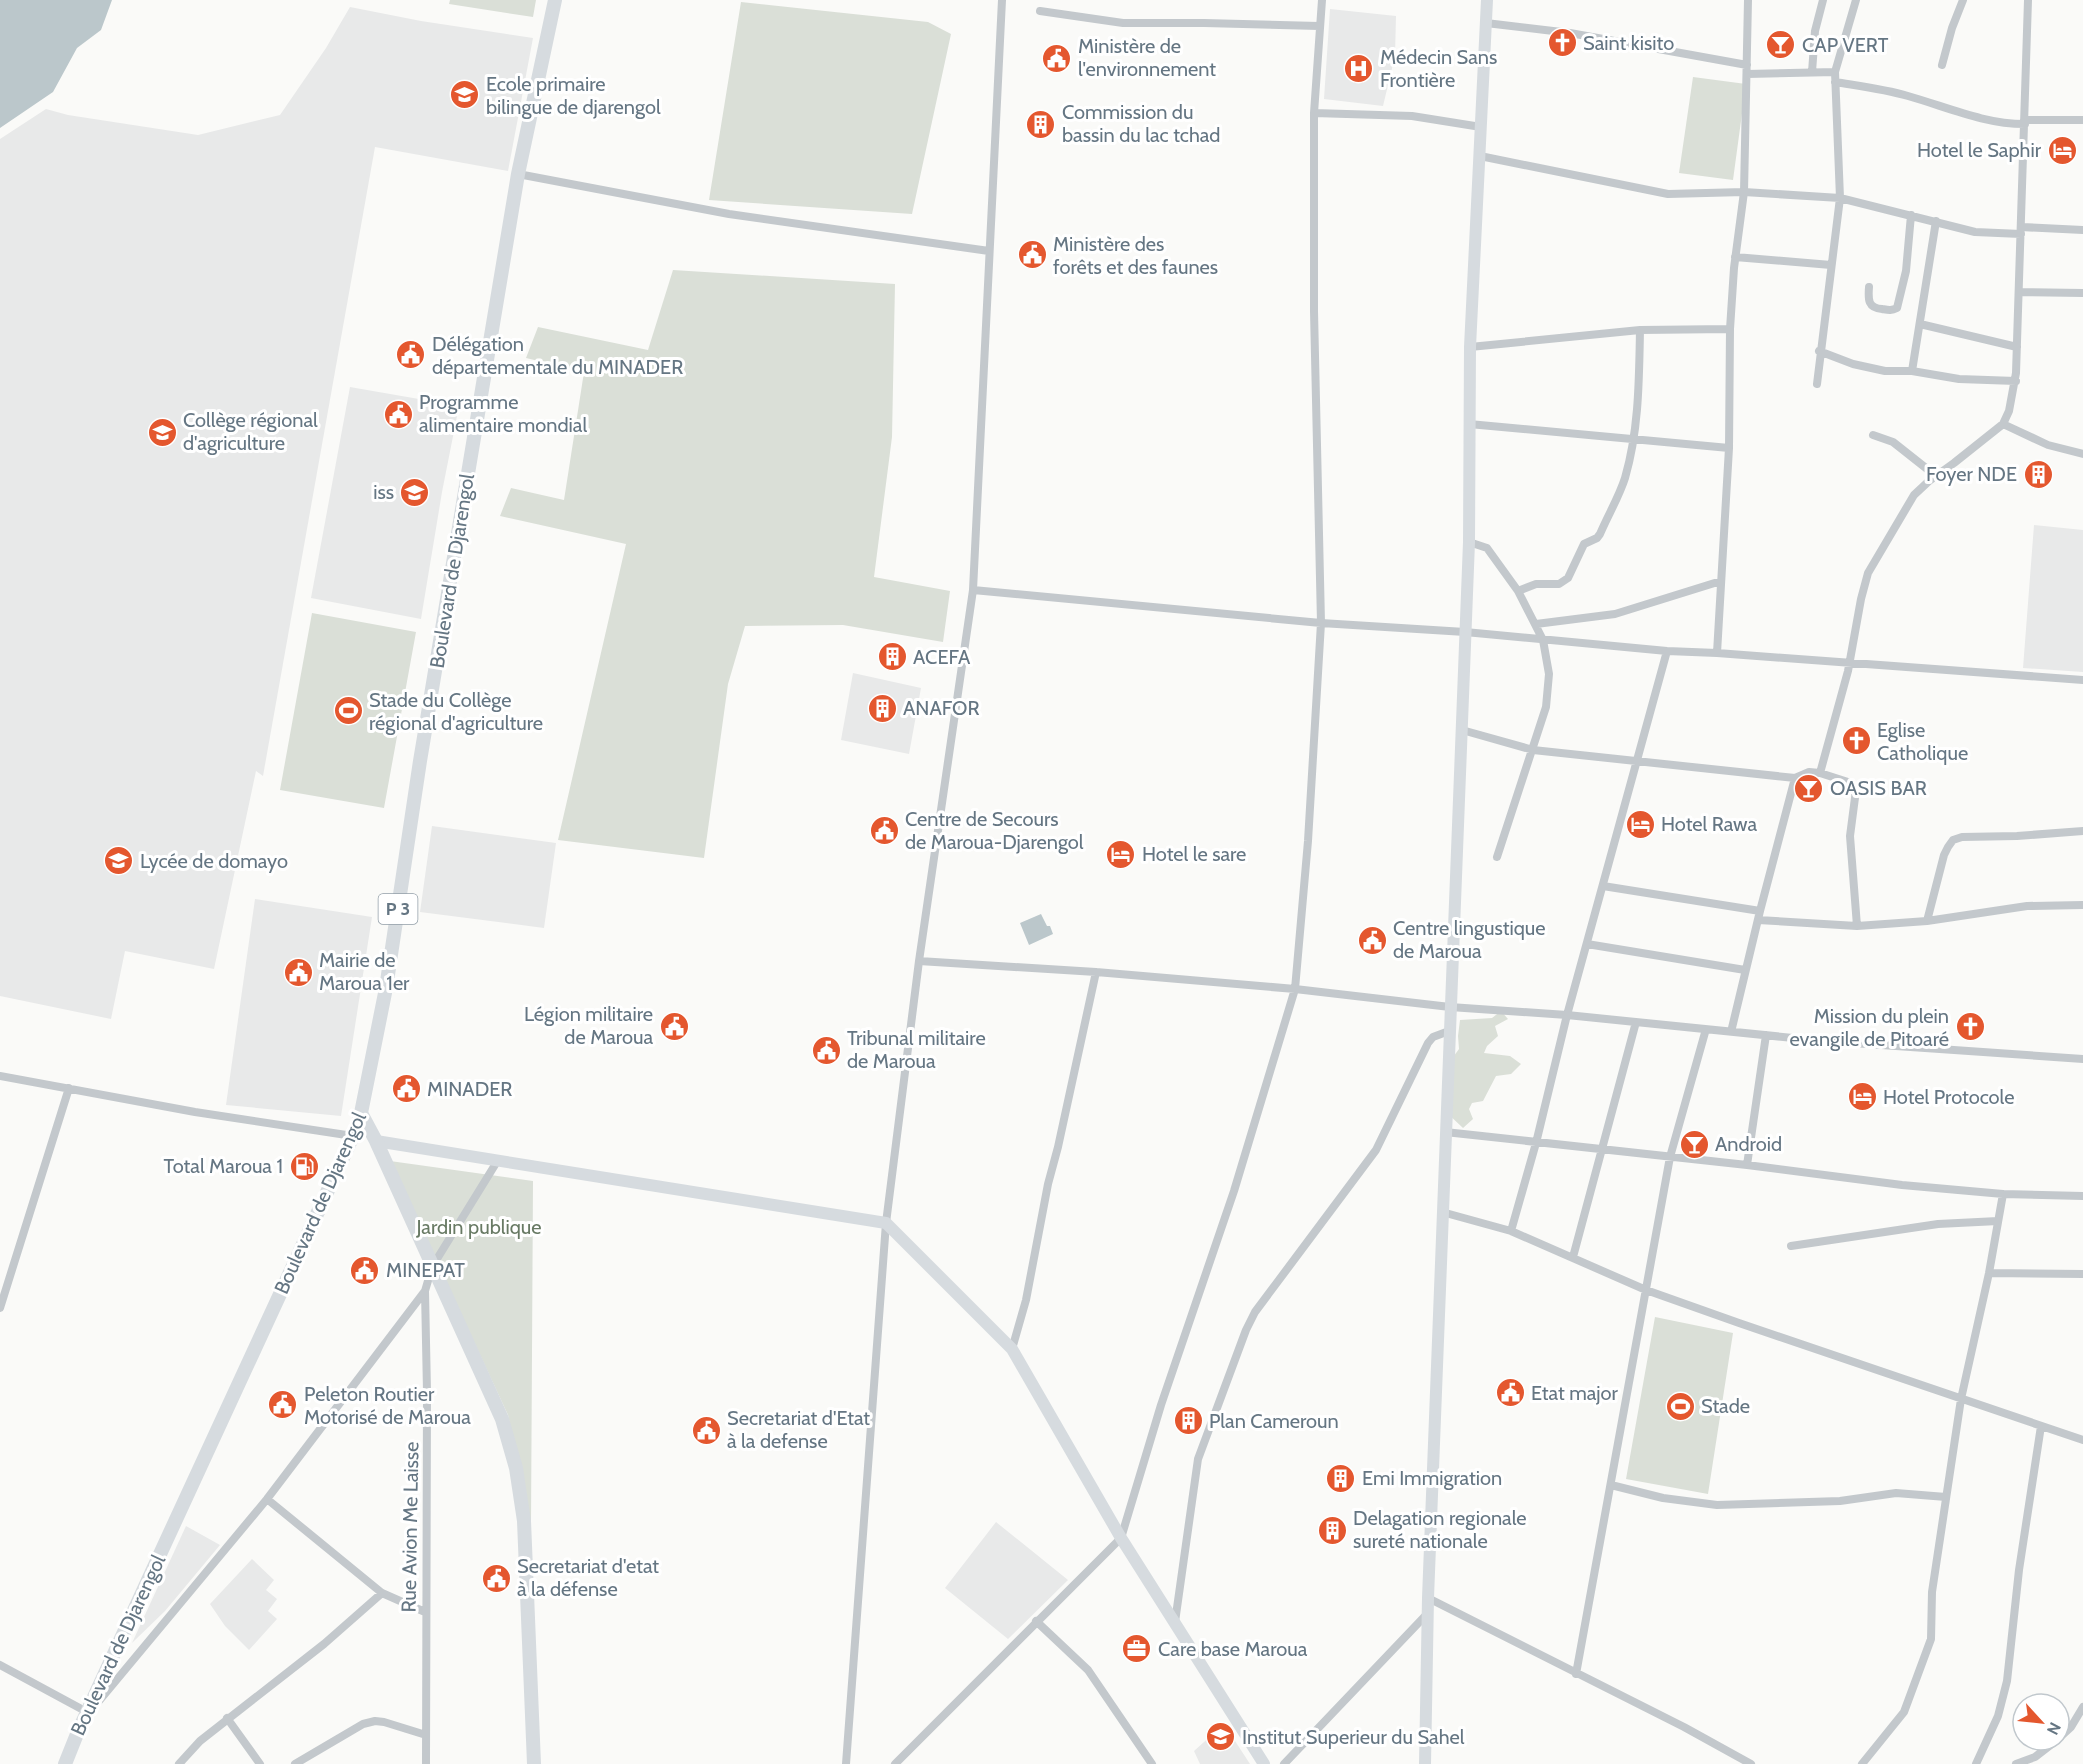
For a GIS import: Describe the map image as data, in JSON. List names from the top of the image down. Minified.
{"streets":{"main road":["Boulevard de Djarengol","P 3"],"street":["Rue Avion Me Laisse"]},"parks":["Jardin publique"],"places":{"church":["Saint kisito","Eglise Catholique","Mission du plein evangile de Pitoaré"],"bar":["CAP VERT","OASIS BAR","Android"],"public building":["Ministère de l'environnement","Ministère des forêts et des faunes","Délégation départementale du MINADER","Programme alimentaire mondial","Centre de Secours de Maroua-Djarengol","Centre lingustique de Maroua","Mairie de Maroua 1er","Légion militaire de Maroua","Tribunal militaire de Maroua","MINADER","MINEPAT","Etat major","Peleton Routier Motorisé de Maroua","Secretariat d'Etat à la defense","Secretariat d'etat à la défense"],"hospital":["Médecin Sans Frontière"],"school or university":["Ecole primaire bilingue de djarengol","Collège régional d'agriculture","iss","Lycée de domayo","Institut Superieur du Sahel"],"building":["Commission du bassin du lac tchad","Foyer NDE","ACEFA","ANAFOR","Plan Cameroun","Emi Immigration","Delagation regionale sureté nationale"],"hotel":["Hotel le Saphir","Hotel Rawa","Hotel le sare","Hotel Protocole"],"sports":["Stade du Collège régional d'agriculture","Stade"],"fuel station":["Total Maroua 1"],"office":["Care base Maroua"]},"north":"bottom right"}
